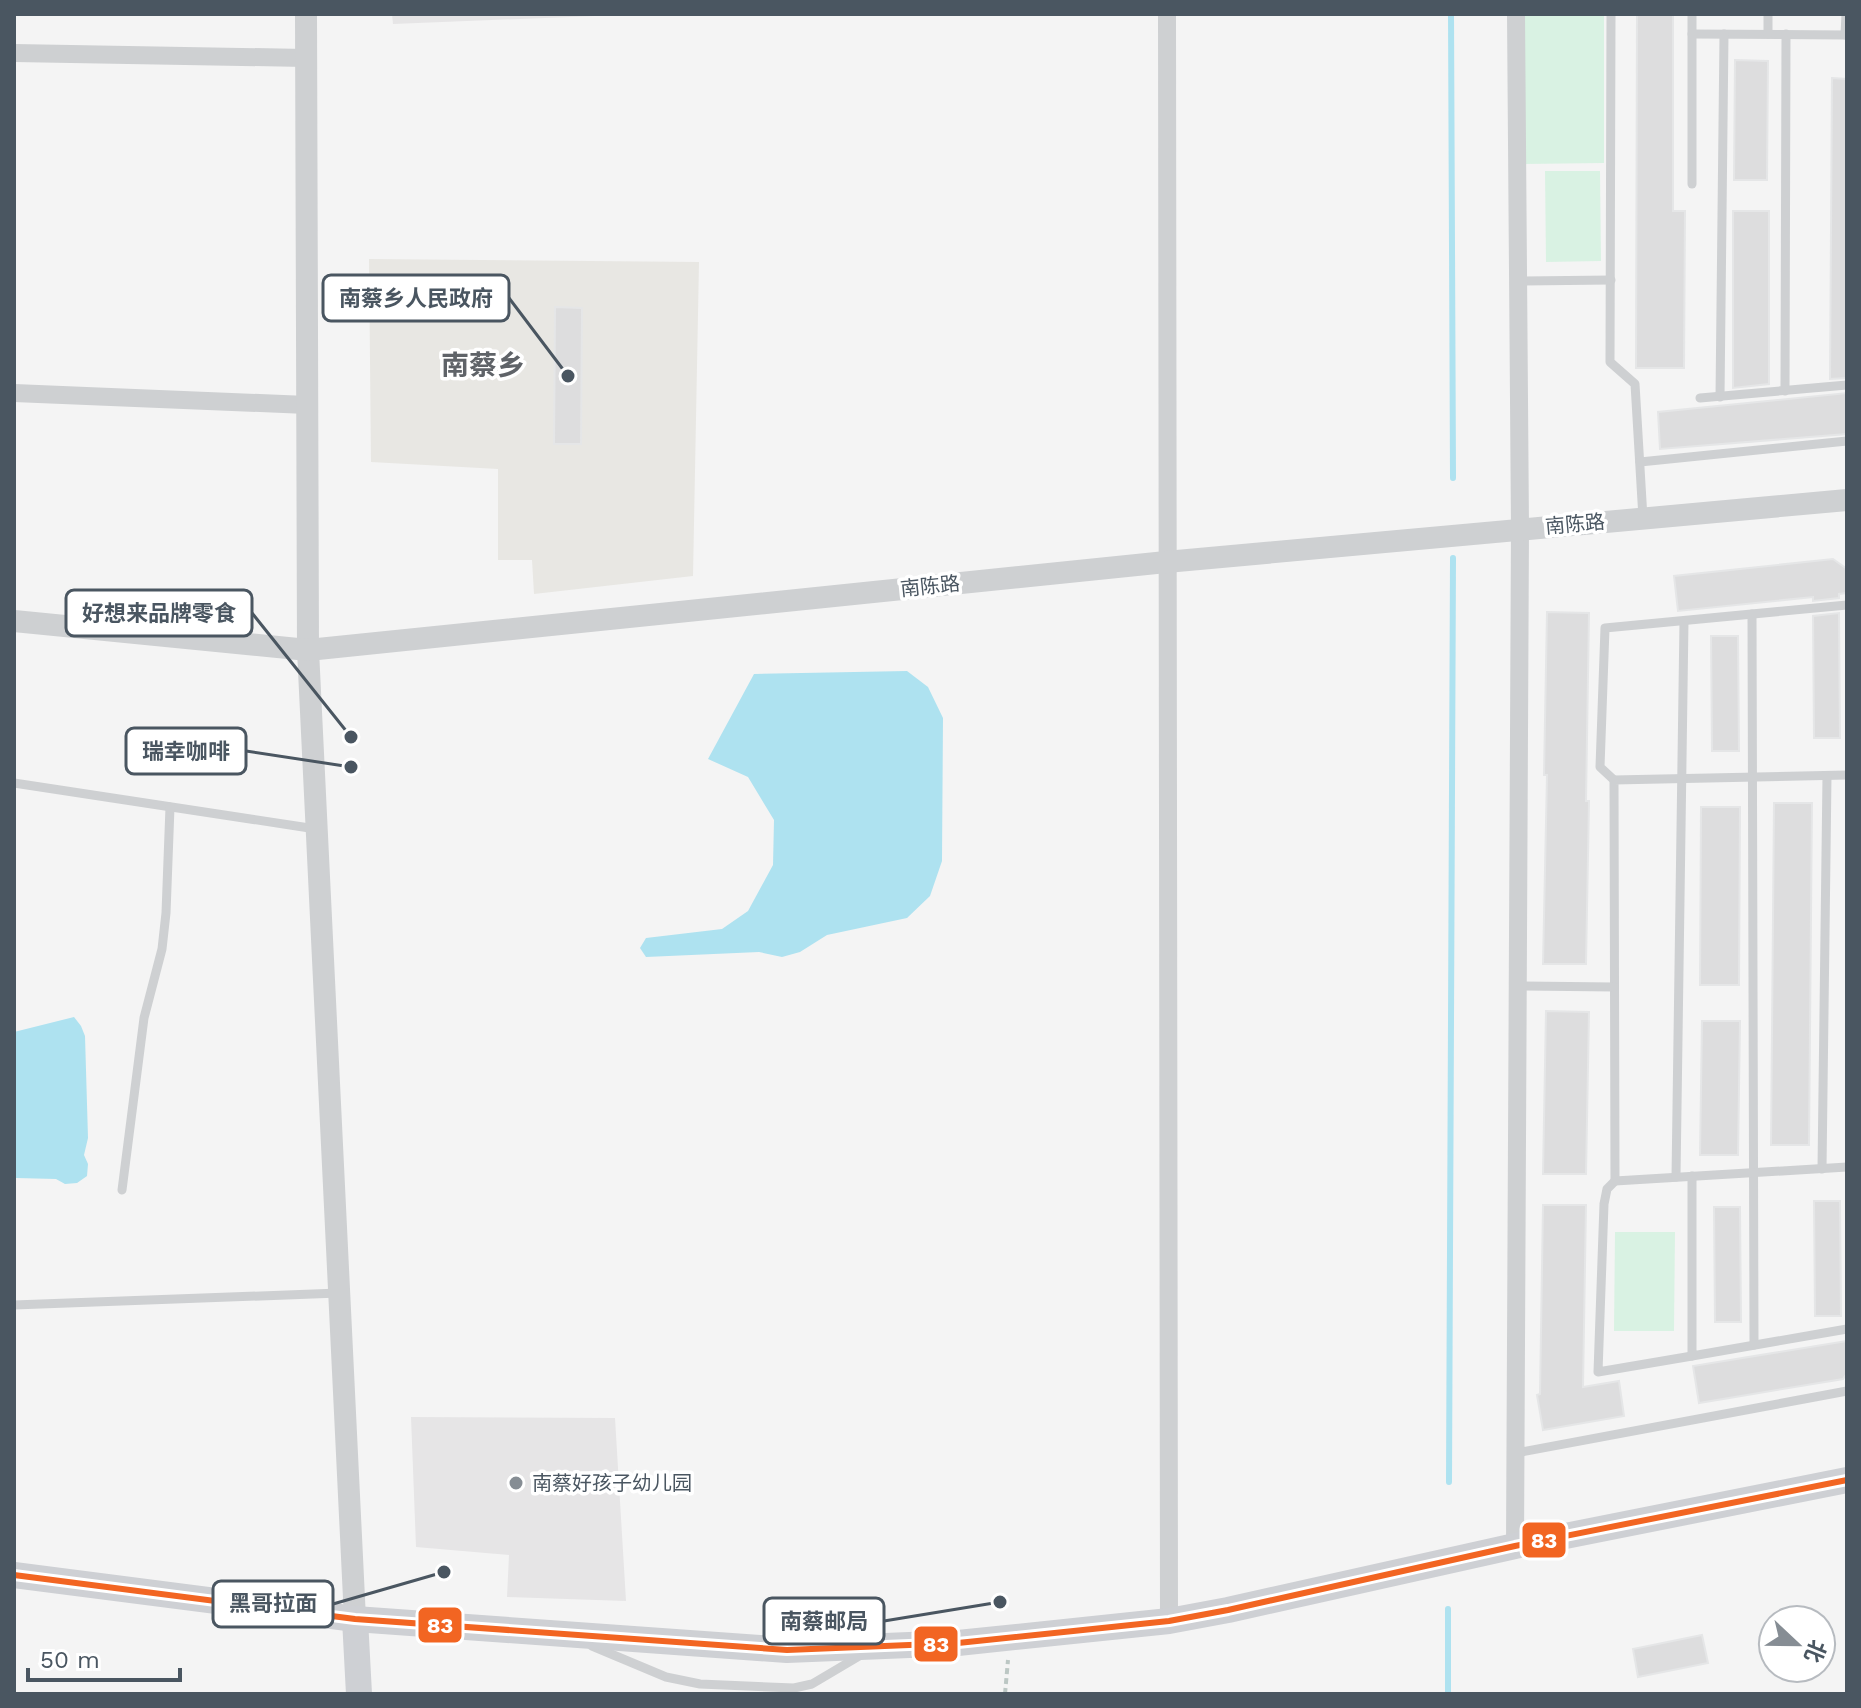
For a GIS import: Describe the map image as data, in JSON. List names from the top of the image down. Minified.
{"streets":{"street":["南陈路"]},"districts":["南蔡乡"],"places":["南蔡乡人民政府","好想来品牌零食","瑞幸咖啡","南蔡好孩子幼儿园","黑哥拉面","南蔡邮局"],"lines":["transit line 83"],"scale_bar":"50 m","north":"right"}
